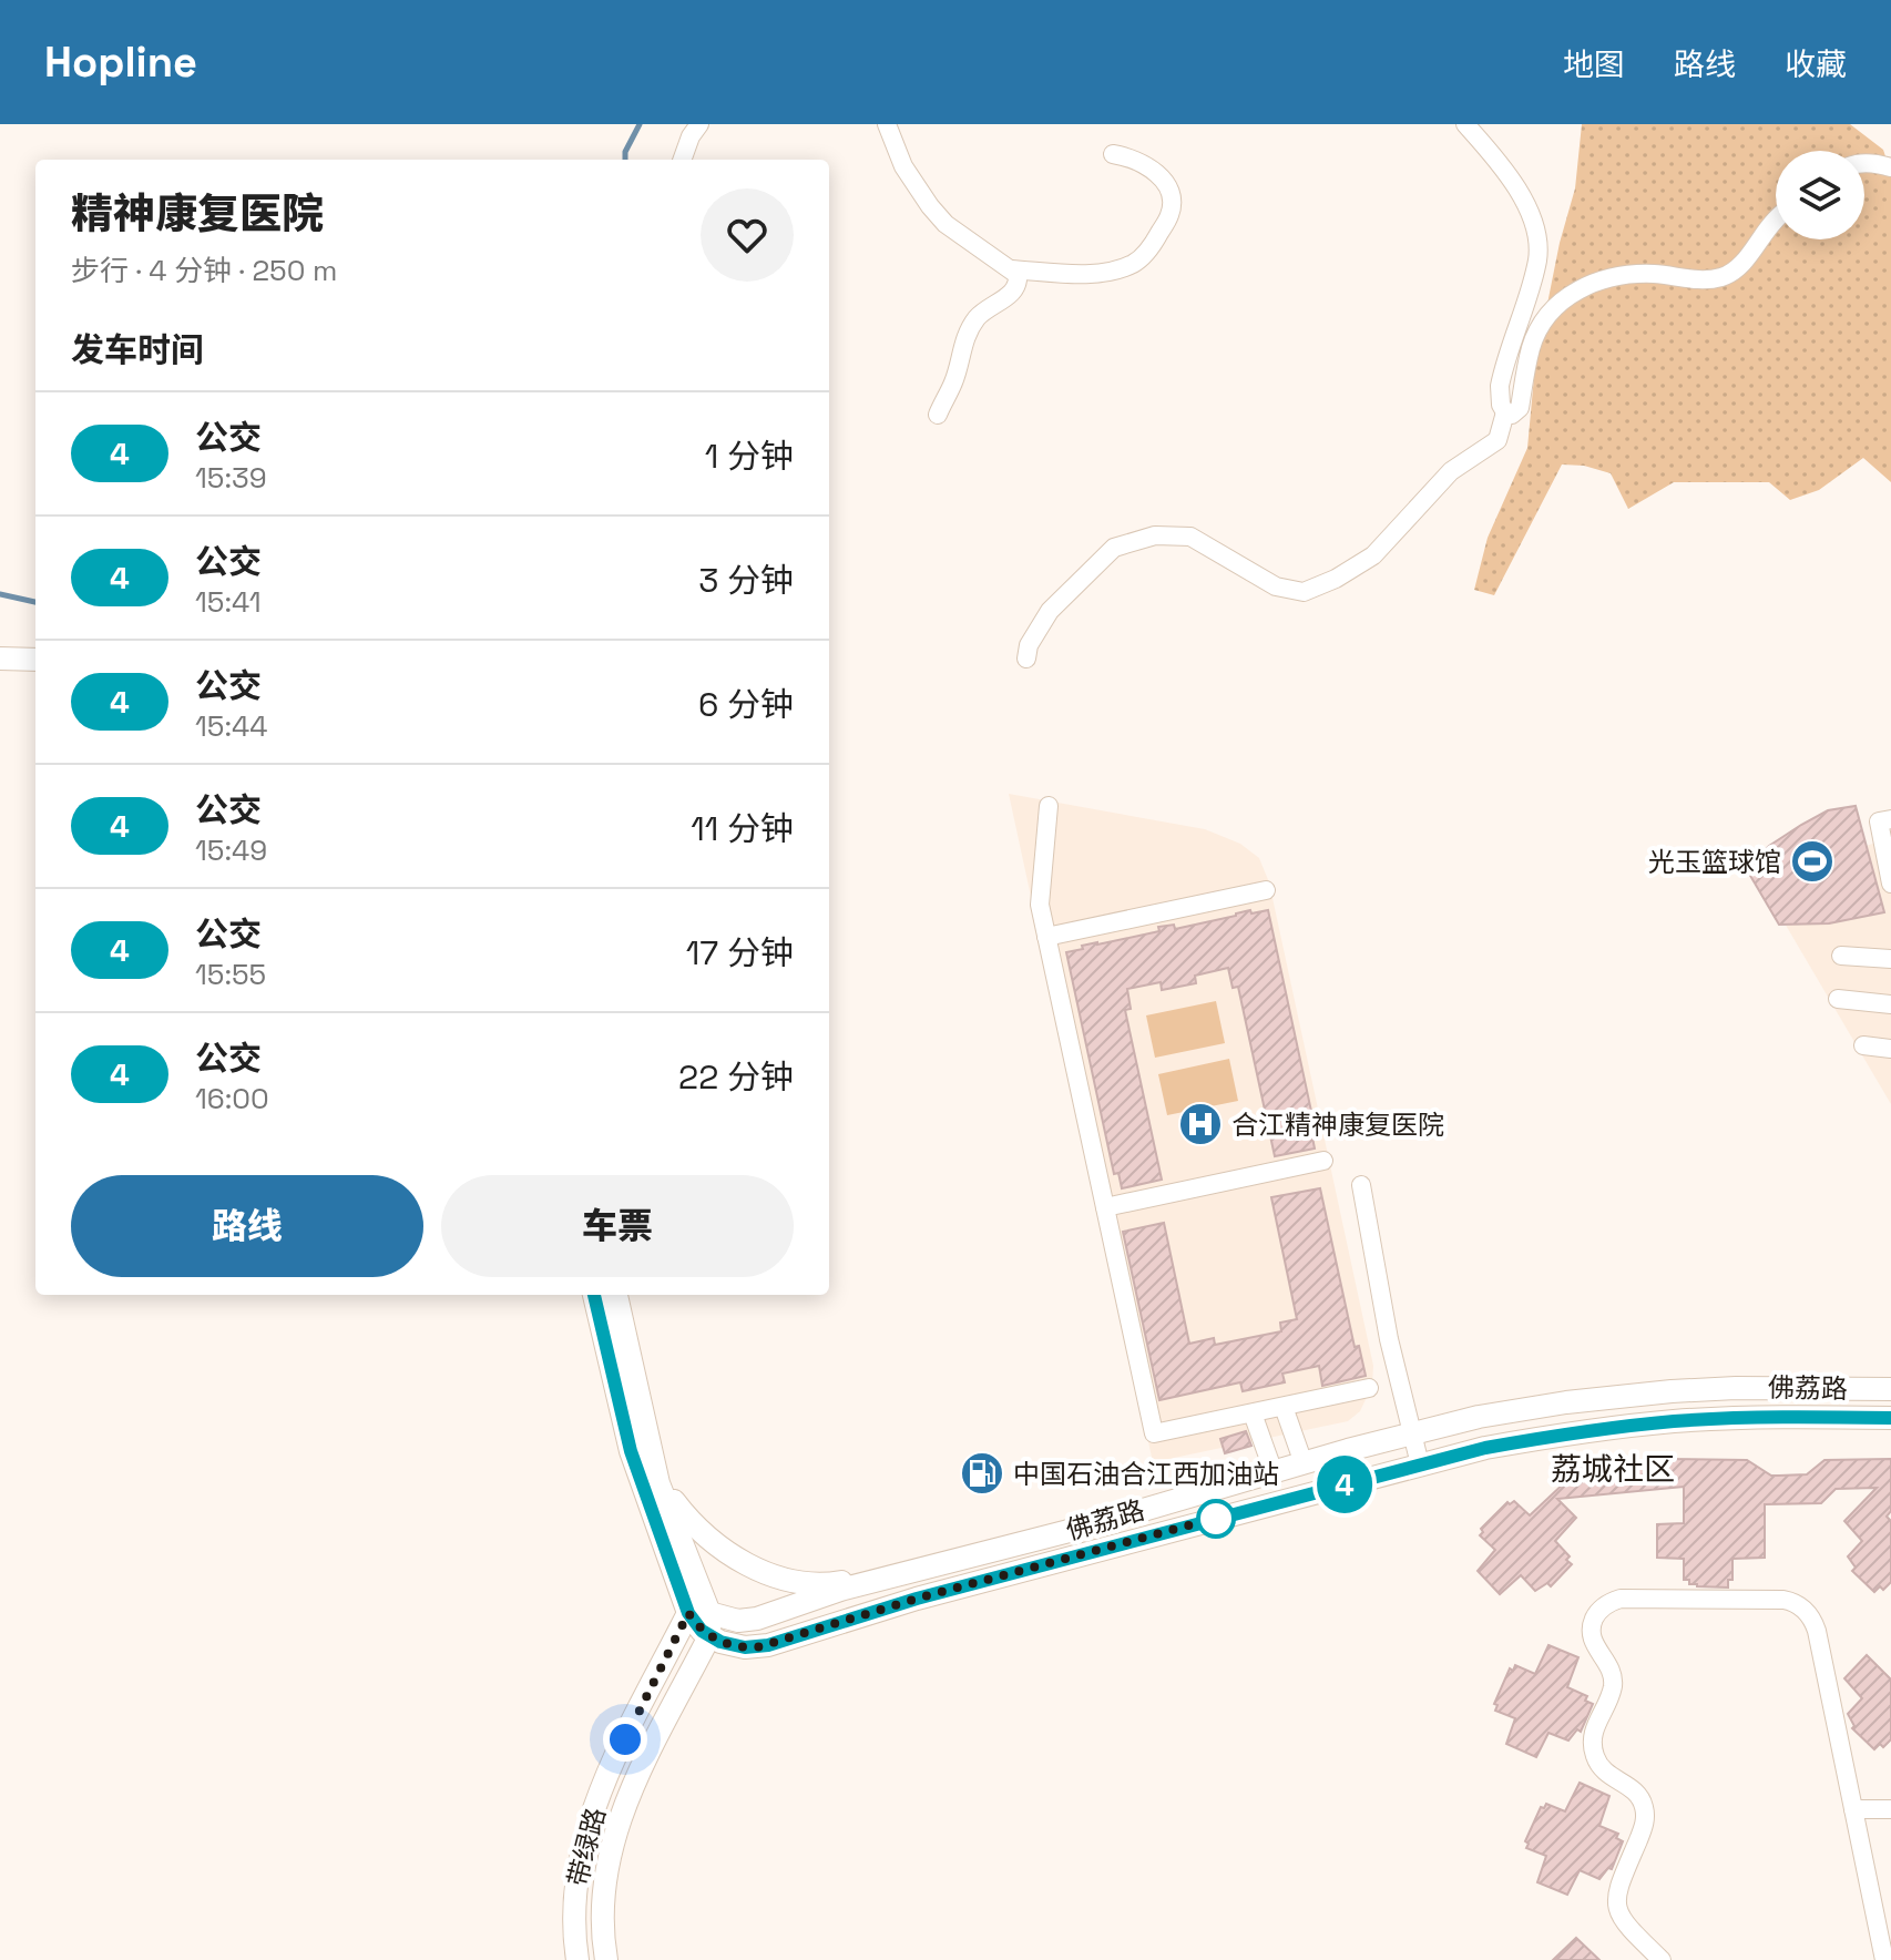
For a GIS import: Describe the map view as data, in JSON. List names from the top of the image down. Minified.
{"streets":{"main road":["佛荔路","带绿路"]},"crossings":[["佛荔路","带绿路"]],"districts":["荔城社区"],"places":{"sports":["光玉篮球馆"],"hospital":["合江精神康复医院"],"fuel station":["中国石油合江西加油站"]},"lines":["bus line 4"],"page":{"header":"Hopline","nav":["地图","路线","收藏"],"on_map":"4","heading":[["精神康复医院","步行 · 4 分钟 · 250 m"],"发车时间"],"list":[{"mark":"4","name":"公交","note":"15:39","value":"1 分钟"},{"mark":"4","name":"公交","note":"15:41","value":"3 分钟"},{"mark":"4","name":"公交","note":"15:44","value":"6 分钟"},{"mark":"4","name":"公交","note":"15:49","value":"11 分钟"},{"mark":"4","name":"公交","note":"15:55","value":"17 分钟"},{"mark":"4","name":"公交","note":"16:00","value":"22 分钟"}],"buttons":["路线","车票"]}}
